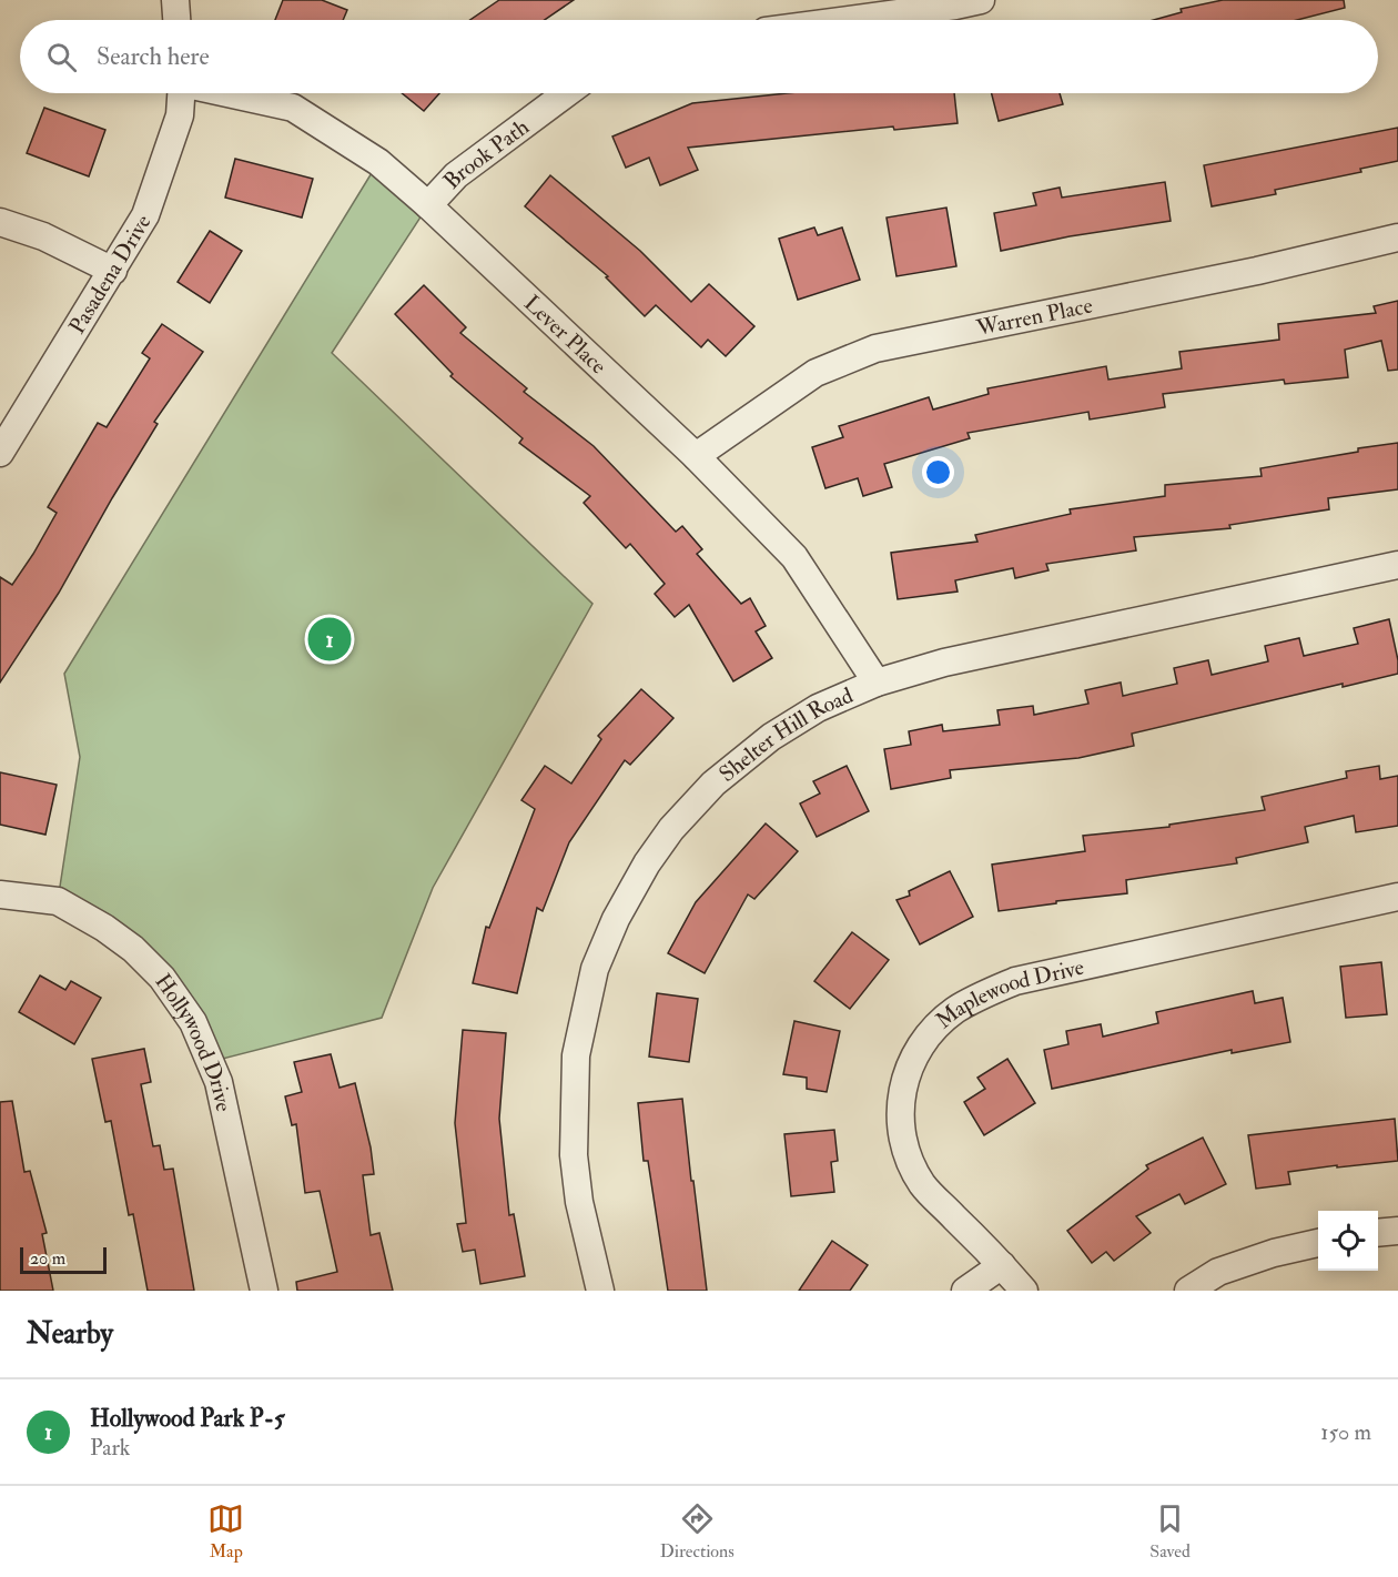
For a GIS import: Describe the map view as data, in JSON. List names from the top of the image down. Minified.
{"streets":{"street":["Brook Path","Pasadena Drive","Warren Place","Lever Place","Shelter Hill Road","Maplewood Drive","Hollywood Drive"]},"crossings":[["Brook Path","Lever Place"],["Warren Place","Lever Place"],["Lever Place","Shelter Hill Road"]],"scale_bar":"20 m","page":{"search":"Search here","pins":"1","scale":"20 m","heading":"Nearby","list":[{"mark":"1","name":"Hollywood Park P-5","note":"Park","value":"150 m"}],"nav":["Map","Directions","Saved"]}}
